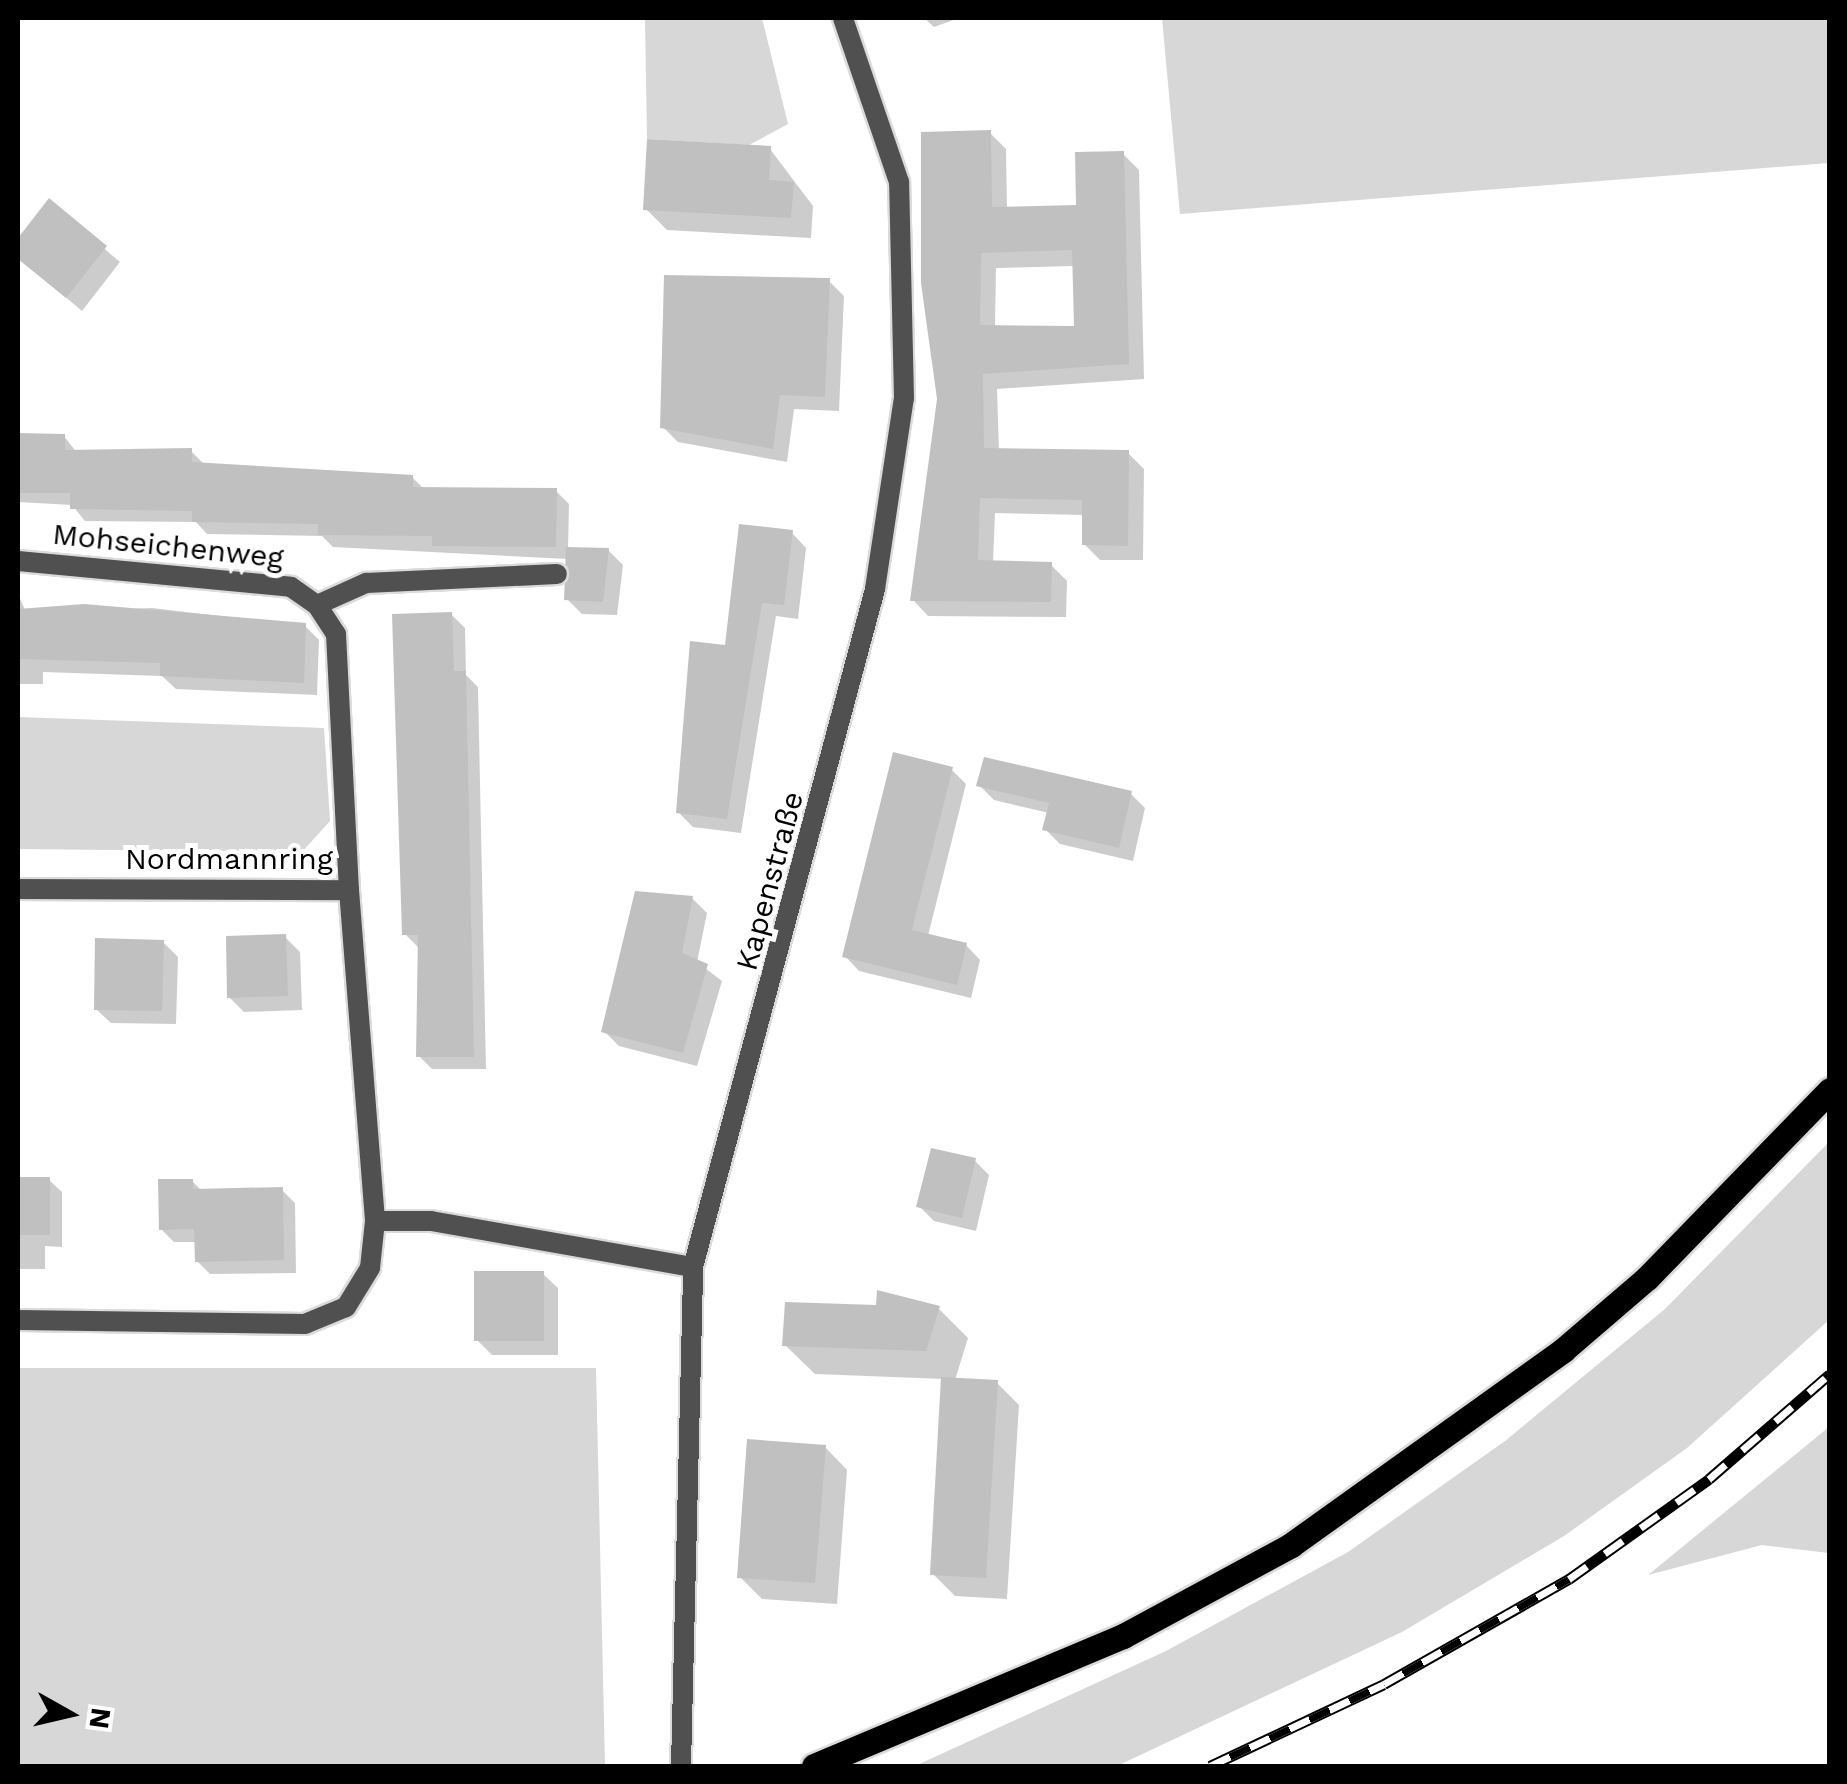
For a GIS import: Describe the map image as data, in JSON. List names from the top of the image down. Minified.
{"streets":{"street":["Mohseichenweg","Nordmannring","Kapenstraße"]},"north":"right"}
